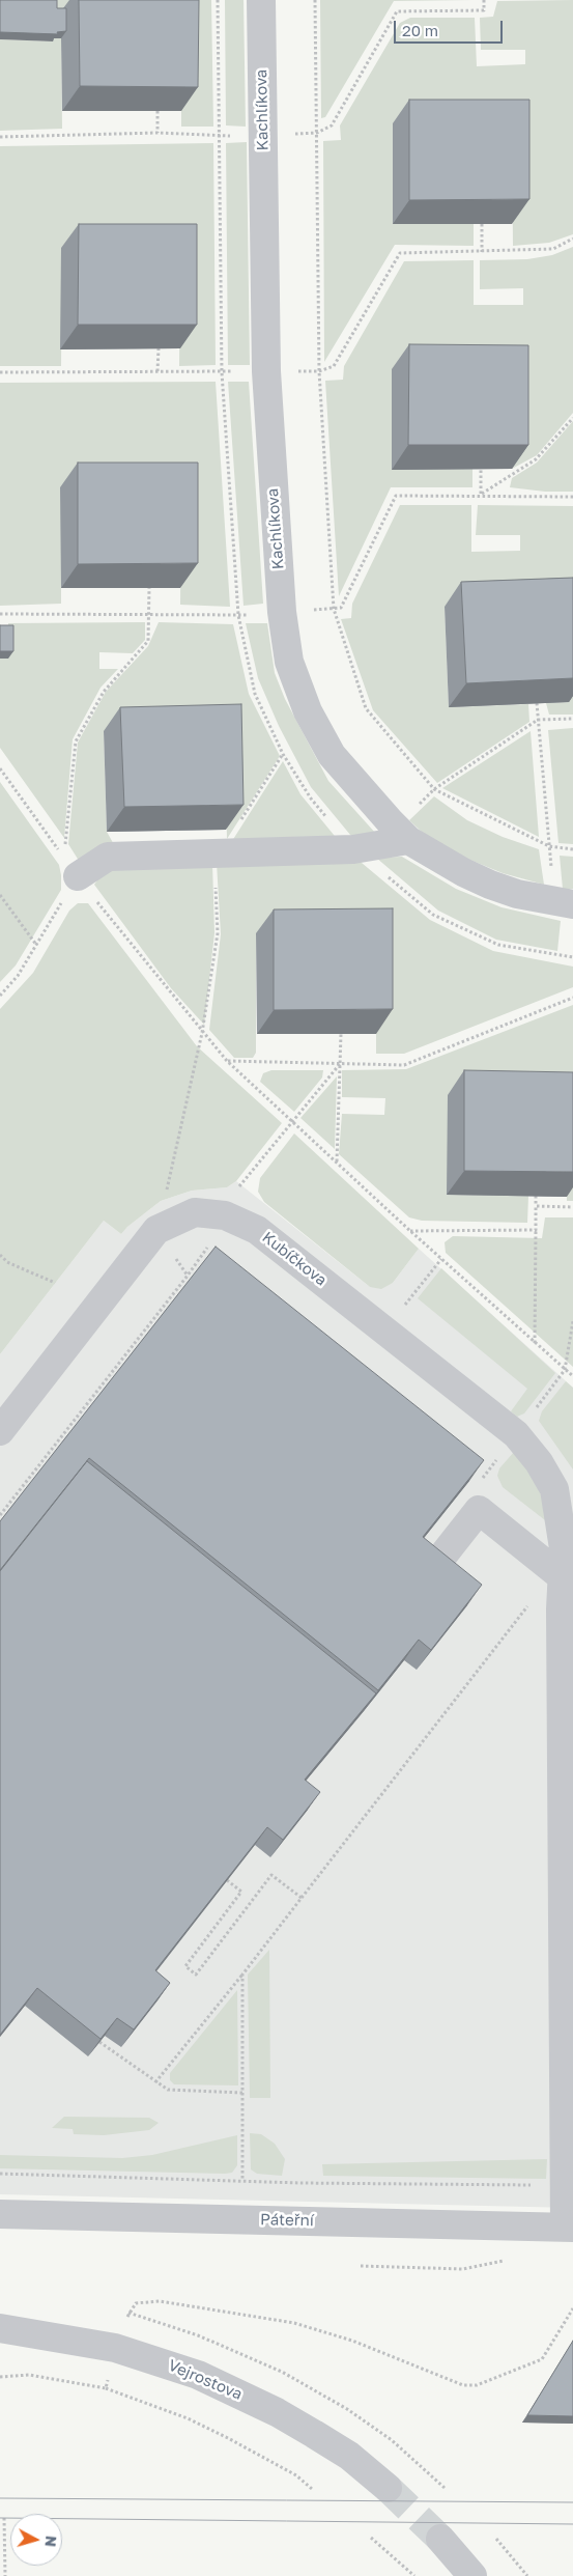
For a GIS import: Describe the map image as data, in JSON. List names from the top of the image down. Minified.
{"streets":{"street":["Kachlíkova","Kubíčkova","Páteřní","Vejrostova"]},"crossings":[["Kubíčkova","Páteřní"]],"scale_bar":"20 m","north":"right"}
